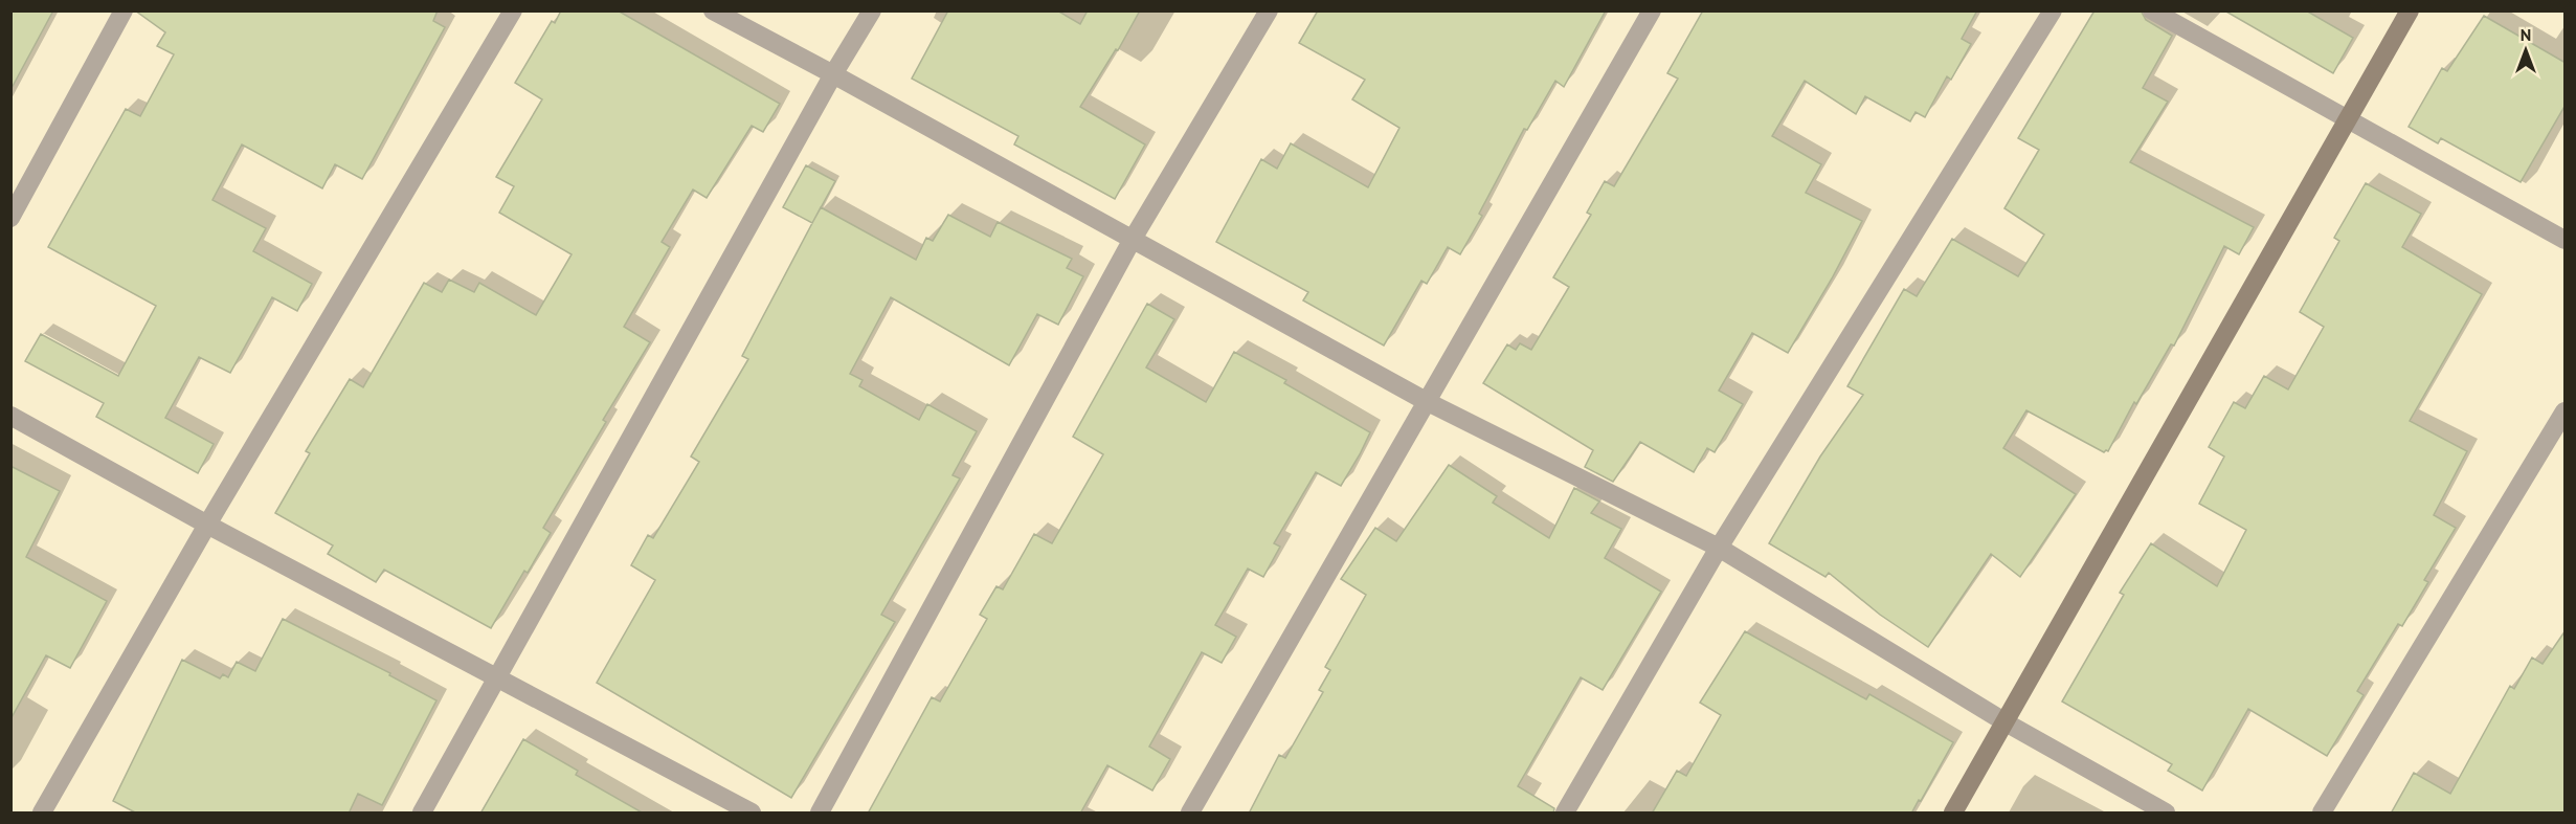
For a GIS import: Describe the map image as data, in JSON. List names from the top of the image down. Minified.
{"north":"top"}
